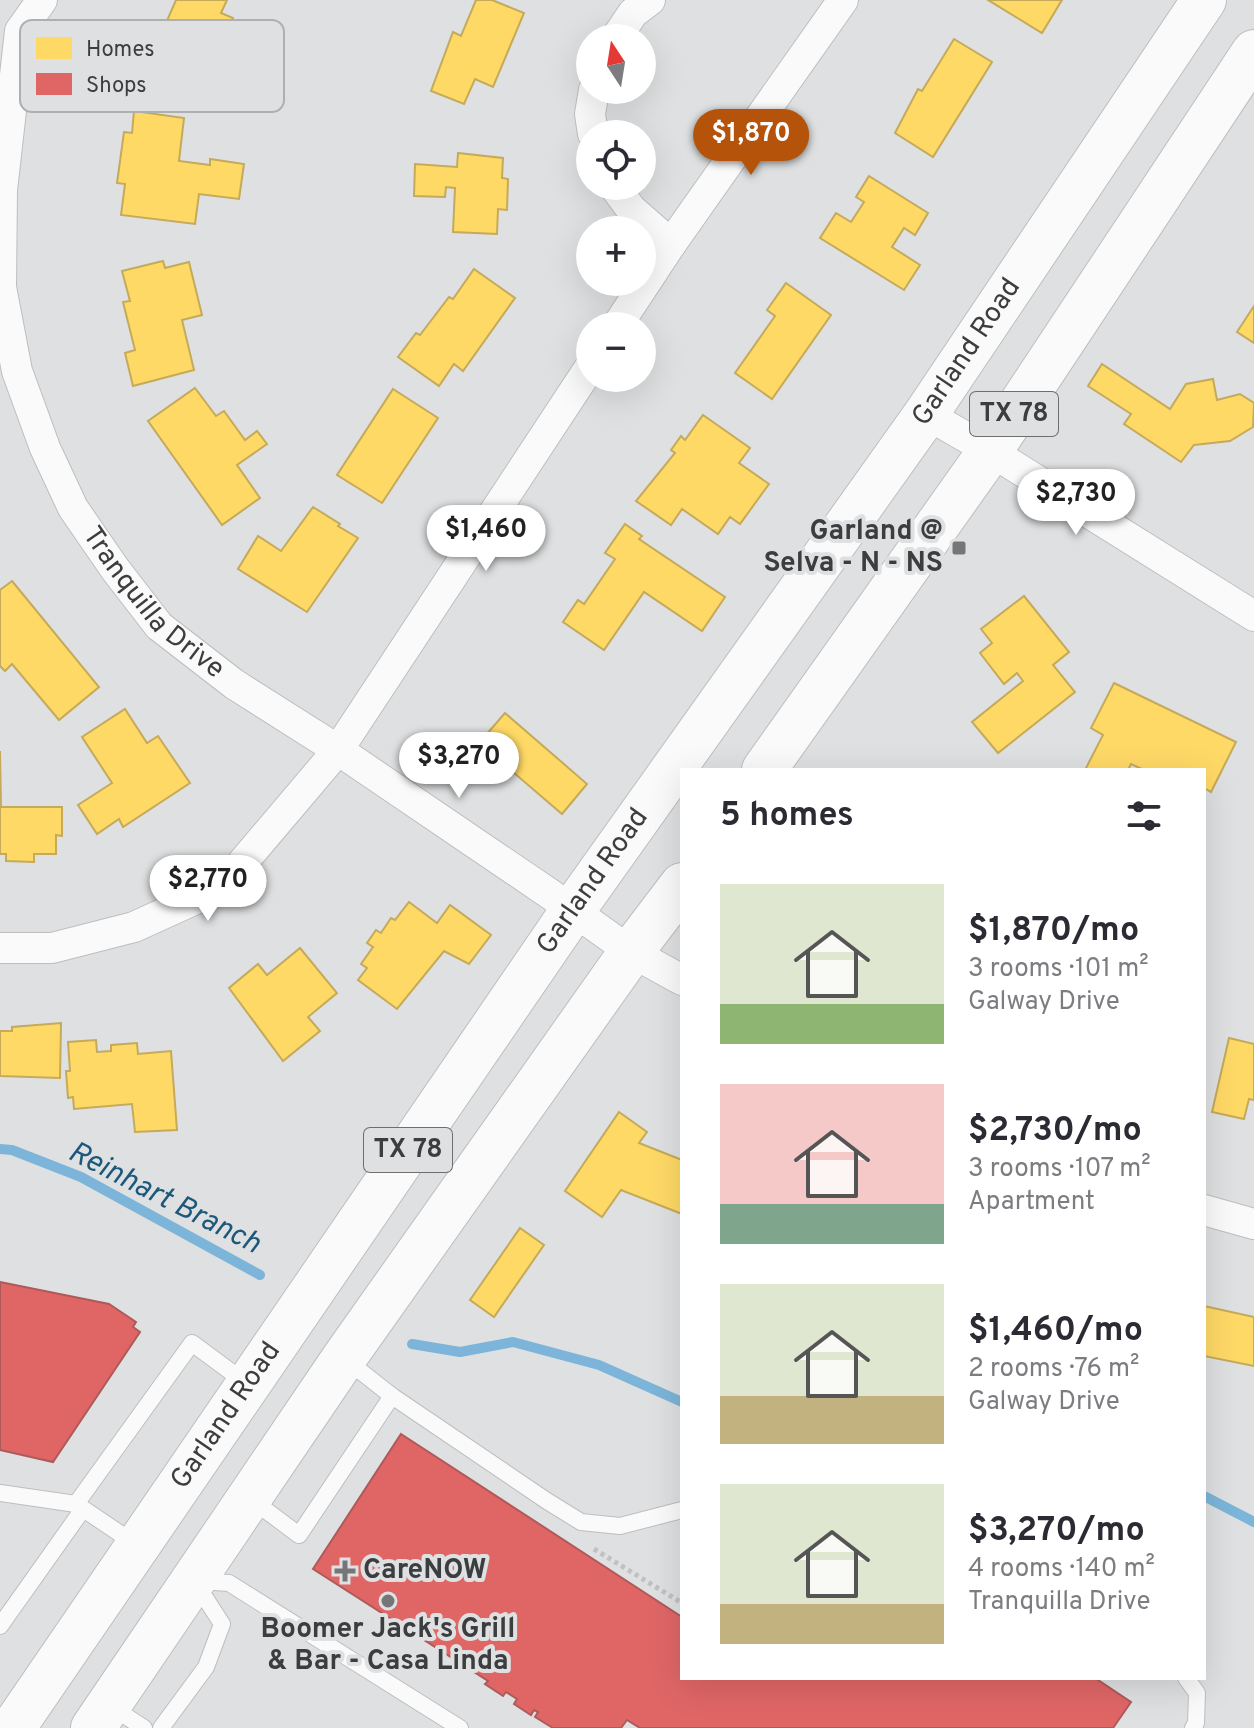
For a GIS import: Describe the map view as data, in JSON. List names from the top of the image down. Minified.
{"streets":{"main road":["Garland Road","TX 78"],"street":["Tranquilla Drive"]},"crossings":[["Garland Road","Tranquilla Drive"],["TX 78","Tranquilla Drive"]],"water":["Reinhart Branch"],"places":{"transit":["Garland @ Selva - N - NS"],"health":["CareNOW"],"other":["Boomer Jack's Grill & Bar - Casa Linda"]},"legend":["Homes","Shops"],"north":"top","page":{"map_buttons":["+","−"],"price":["$1,870","$2,730","$1,460","$3,270","$2,770"],"heading":"5 homes","list":[{"name":"$1,870/mo","note":"3 rooms · 101 m² · Galway Drive"},{"name":"$2,730/mo","note":"3 rooms · 107 m² · Apartment"},{"name":"$1,460/mo","note":"2 rooms · 76 m² · Galway Drive"},{"name":"$3,270/mo","note":"4 rooms · 140 m² · Tranquilla Drive"}]}}
